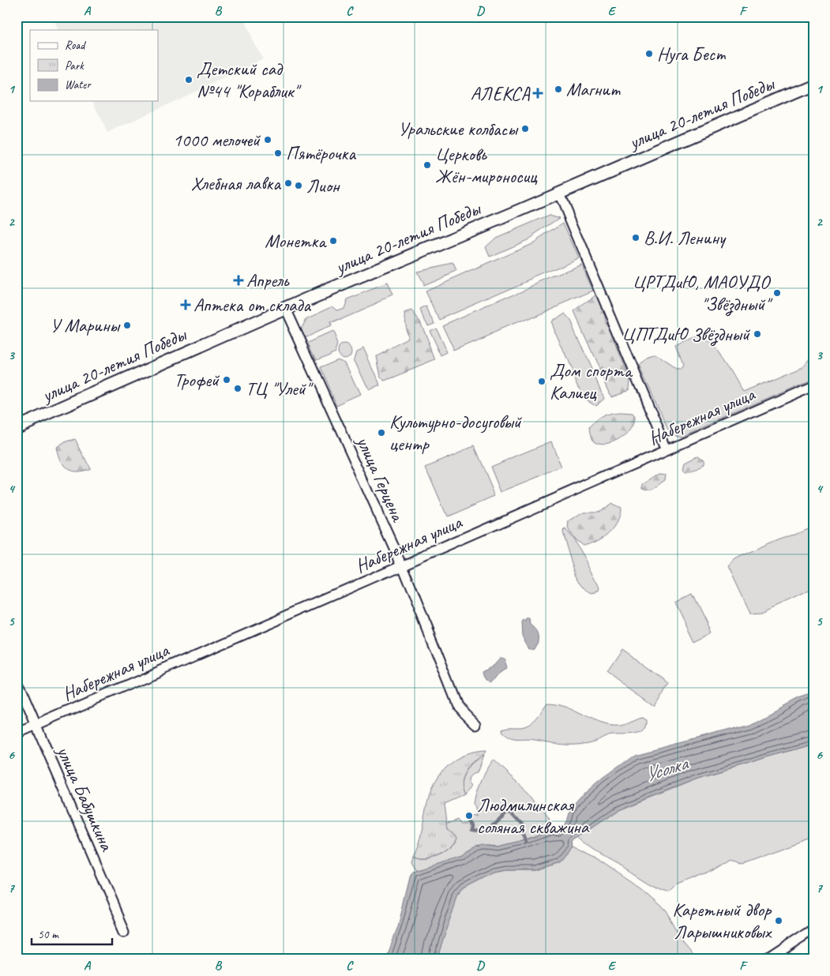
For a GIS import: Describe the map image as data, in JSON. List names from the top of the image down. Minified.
{"streets":{"street":["улица 20-летия Победы","Набережная улица","улица Герцена","улица Бабушкина"]},"crossings":[["улица 20-летия Победы","улица Герцена"],["Набережная улица","улица Герцена"],["Набережная улица","улица Бабушкина"]],"water":["Усолка"],"places":{"other":["Нуга Бест","Детский сад №44 \"Кораблик\"","Магнит","Уральские колбасы","1000 мелочей","Пятёрочка","Церковь Жён-мироносиц","Хлебная лавка","Лион","В.И. Ленину","Монетка","ЦРТДиЮ, МАОУДО \"Звёздный\"","У Марины","ЦПТДиЮ Звёздный","Трофей","Дом спорта Калиец","ТЦ \"Улей\"","Культурно-досуговый центр","Людмилинская соляная скважина","Каретный двор Ларышниковых"],"health":["АЛЕКСА","Апрель","Аптека от склада"]},"legend":["Road","Park","Water"],"scale_bar":"50 m","grid":{"columns":["A","B","C","D","E","F"],"rows":["1","2","3","4","5","6","7"]}}
